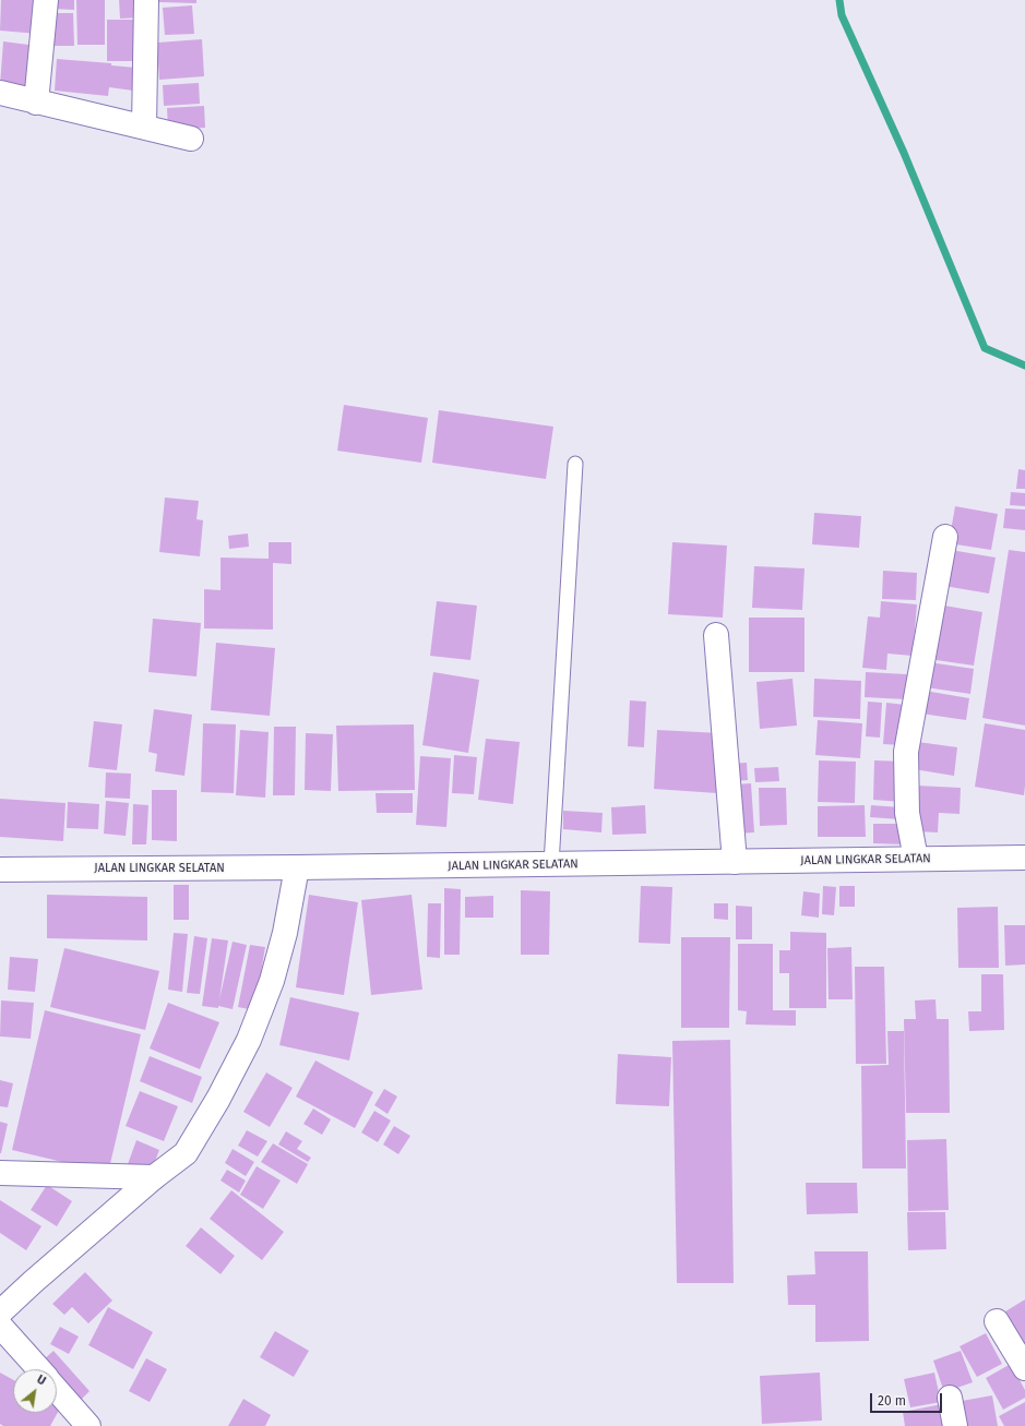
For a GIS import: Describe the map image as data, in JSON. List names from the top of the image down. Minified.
{"streets":{"main road":["JALAN LINGKAR SELATAN"]},"scale_bar":"20 m","north":"top right"}
